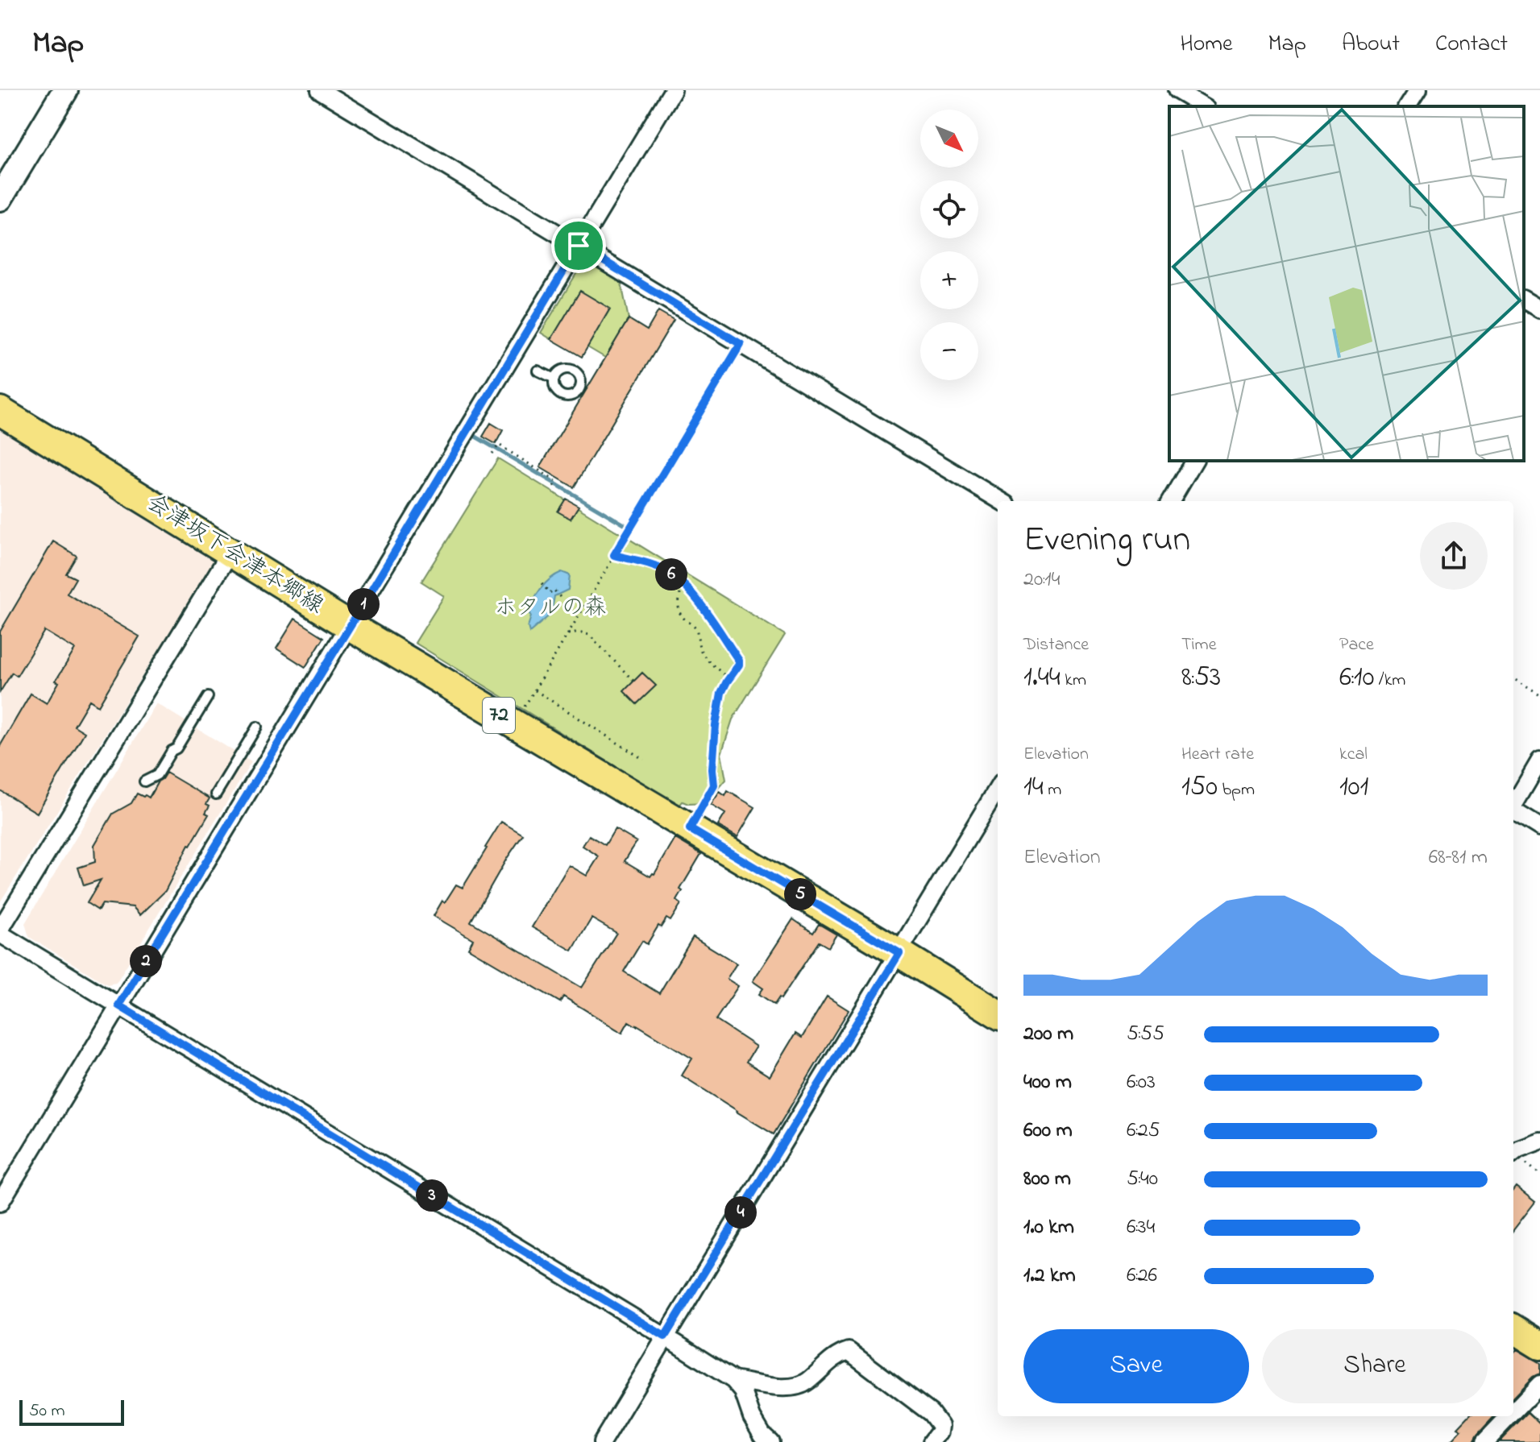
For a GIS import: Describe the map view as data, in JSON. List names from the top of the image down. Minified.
{"streets":{"main road":["会津坂下会津本郷線","72"]},"parks":["ホタルの森"],"scale_bar":"50 m","north":"bottom right","page":{"header":"Map","nav":["Home","Map","About","Contact"],"map_buttons":["+","−"],"heading":["Evening run","20:14"],"pins":["6","1","5","2","3","4"],"stats":[["Distance","1.44 km"],["Time","8:53"],["Pace","6:10 /km"],["Elevation","14 m"],["Heart rate","150 bpm"],["kcal","101"]],"chart":["Elevation","68–81 m"],"list":[{"name":"200 m","note":"5:55"},{"name":"400 m","note":"6:03"},{"name":"600 m","note":"6:25"},{"name":"800 m","note":"5:40"},{"name":"1.0 km","note":"6:34"},{"name":"1.2 km","note":"6:26"}],"buttons":["Save","Share"],"scale":"50 m"}}
